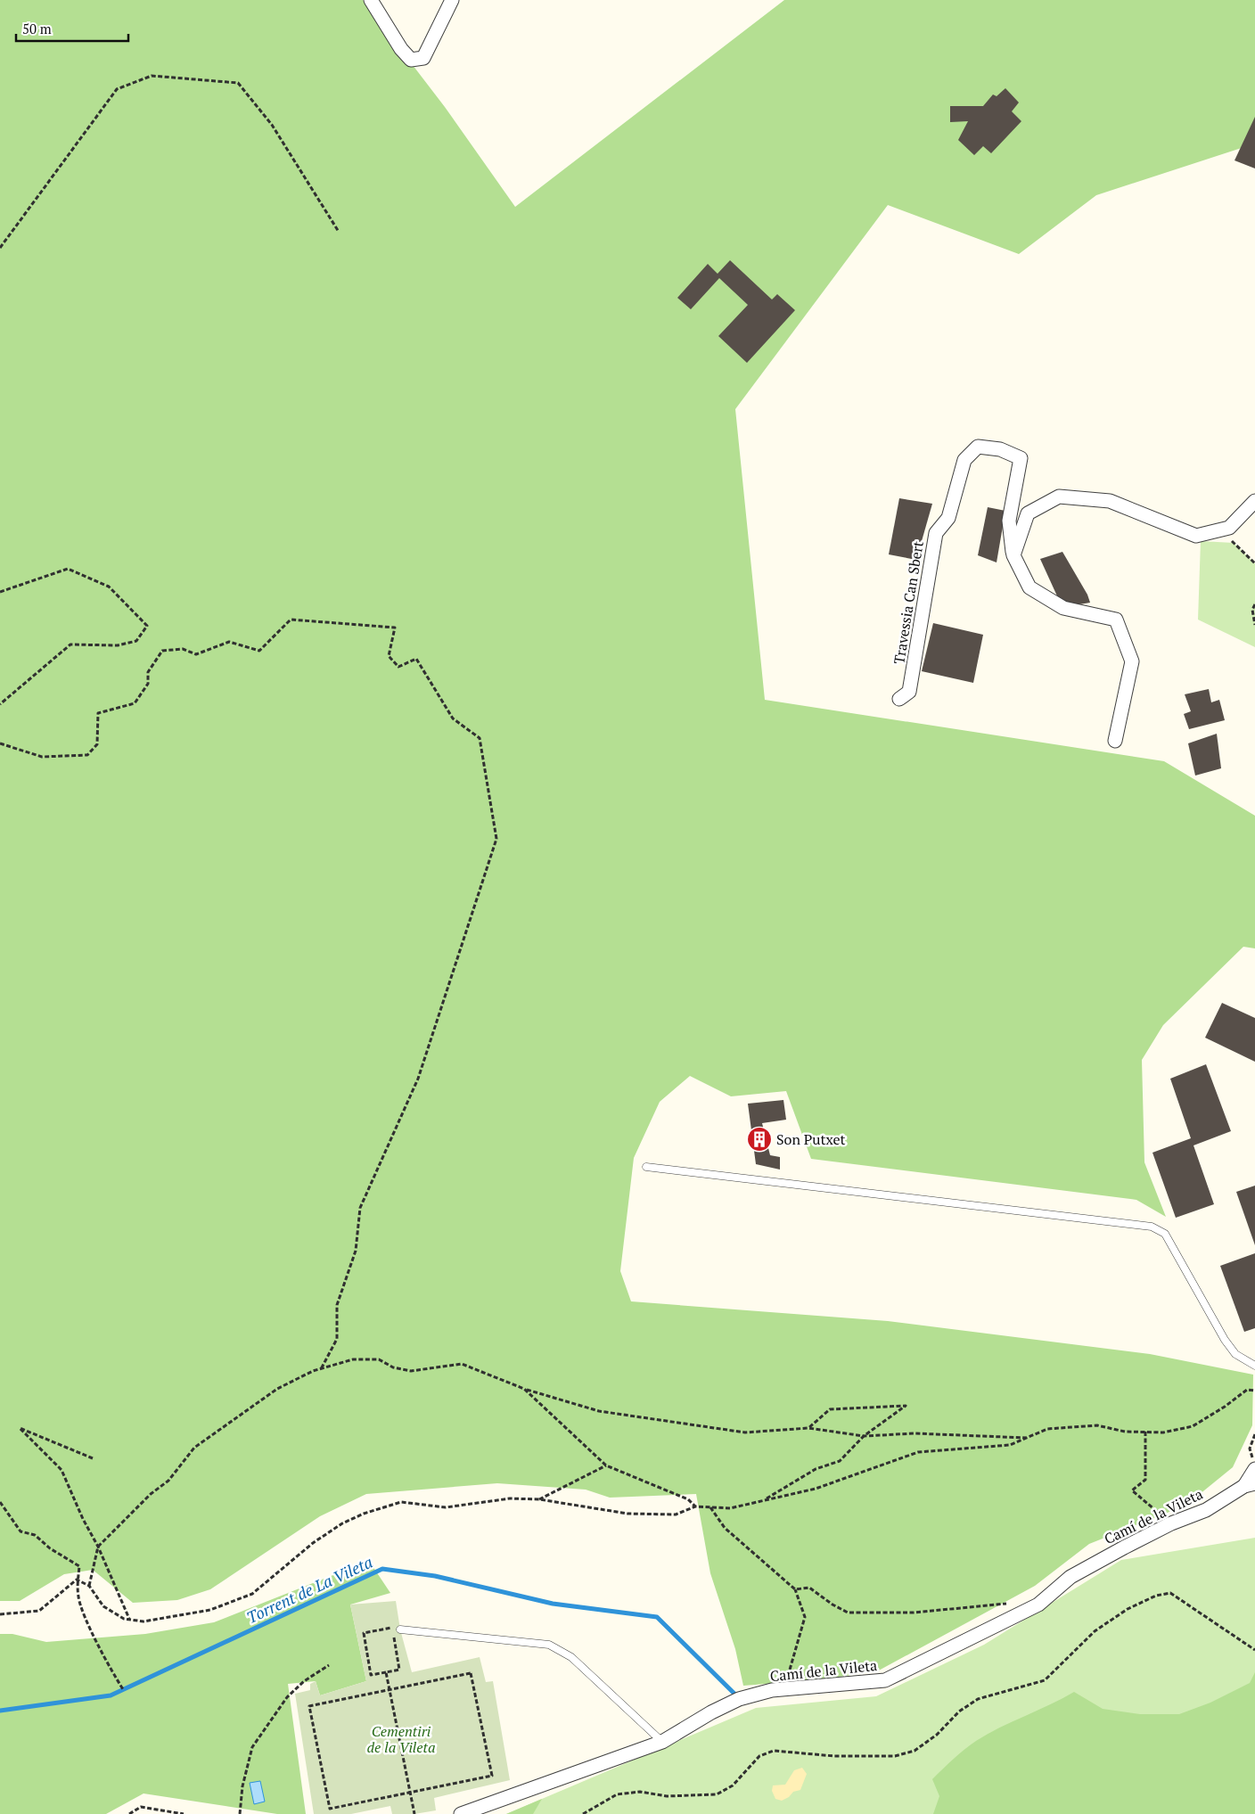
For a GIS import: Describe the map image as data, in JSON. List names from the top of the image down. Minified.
{"streets":{"street":["Travessia Can Sbert","Camí de la Vileta"]},"water":["Torrent de La Vileta"],"parks":["Cementiri de la Vileta"],"places":{"building":["Son Putxet"]},"scale_bar":"50 m"}
